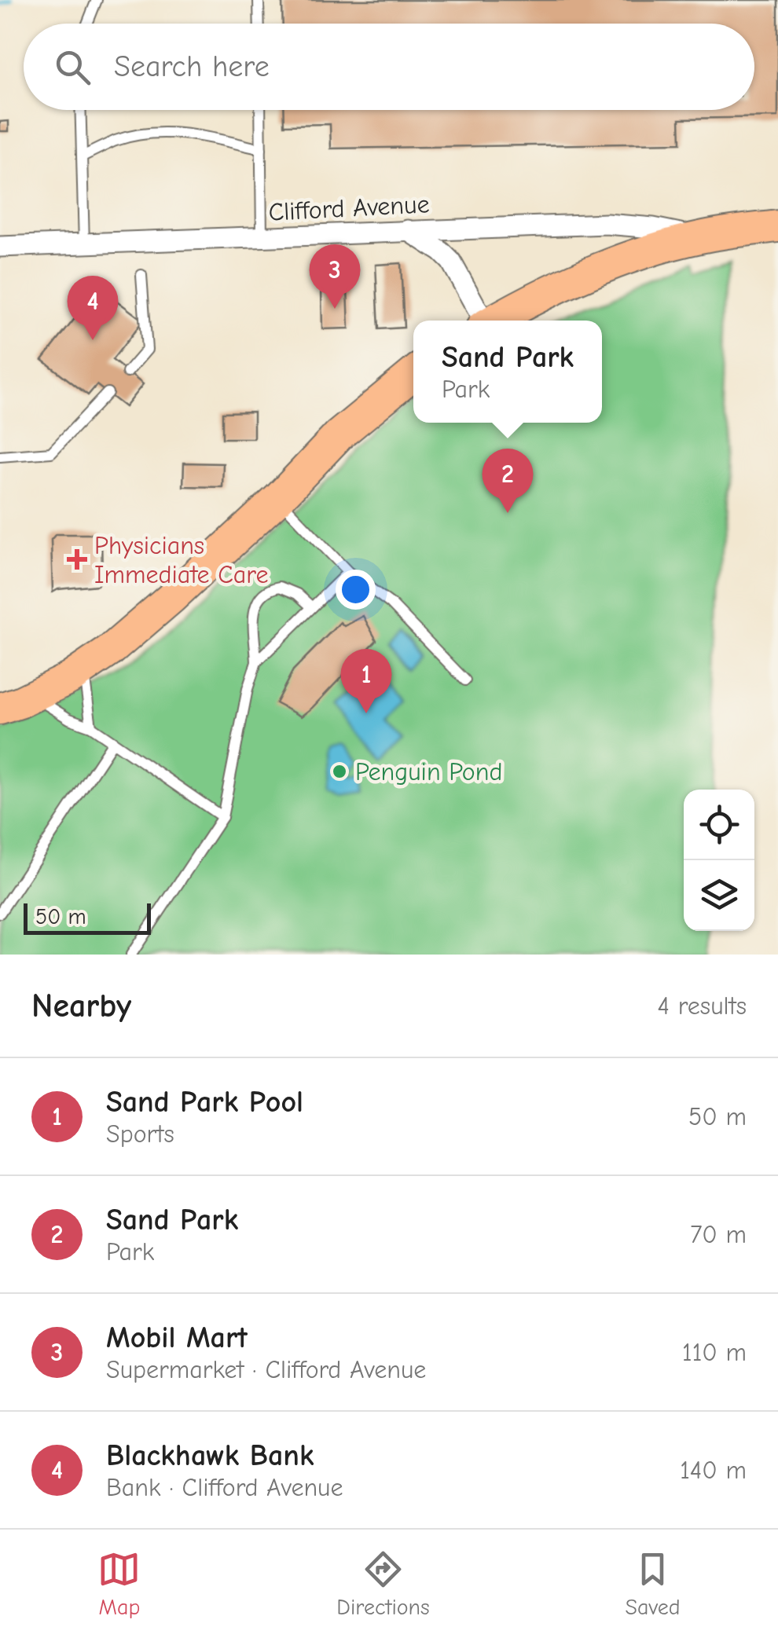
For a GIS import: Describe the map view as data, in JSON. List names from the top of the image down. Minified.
{"streets":{"street":["Clifford Avenue"]},"places":{"health":["Physicians Immediate Care"],"other":["Penguin Pond"]},"scale_bar":"50 m","page":{"search":"Search here","pins":["3","4","2","1"],"popup":["Sand Park","Park"],"scale":"50 m","heading":["Nearby","4 results"],"list":[{"mark":"1","name":"Sand Park Pool","note":"Sports","value":"50 m"},{"mark":"2","name":"Sand Park","note":"Park","value":"70 m"},{"mark":"3","name":"Mobil Mart","note":"Supermarket · Clifford Avenue","value":"110 m"},{"mark":"4","name":"Blackhawk Bank","note":"Bank · Clifford Avenue","value":"140 m"}],"nav":["Map","Directions","Saved"]}}
